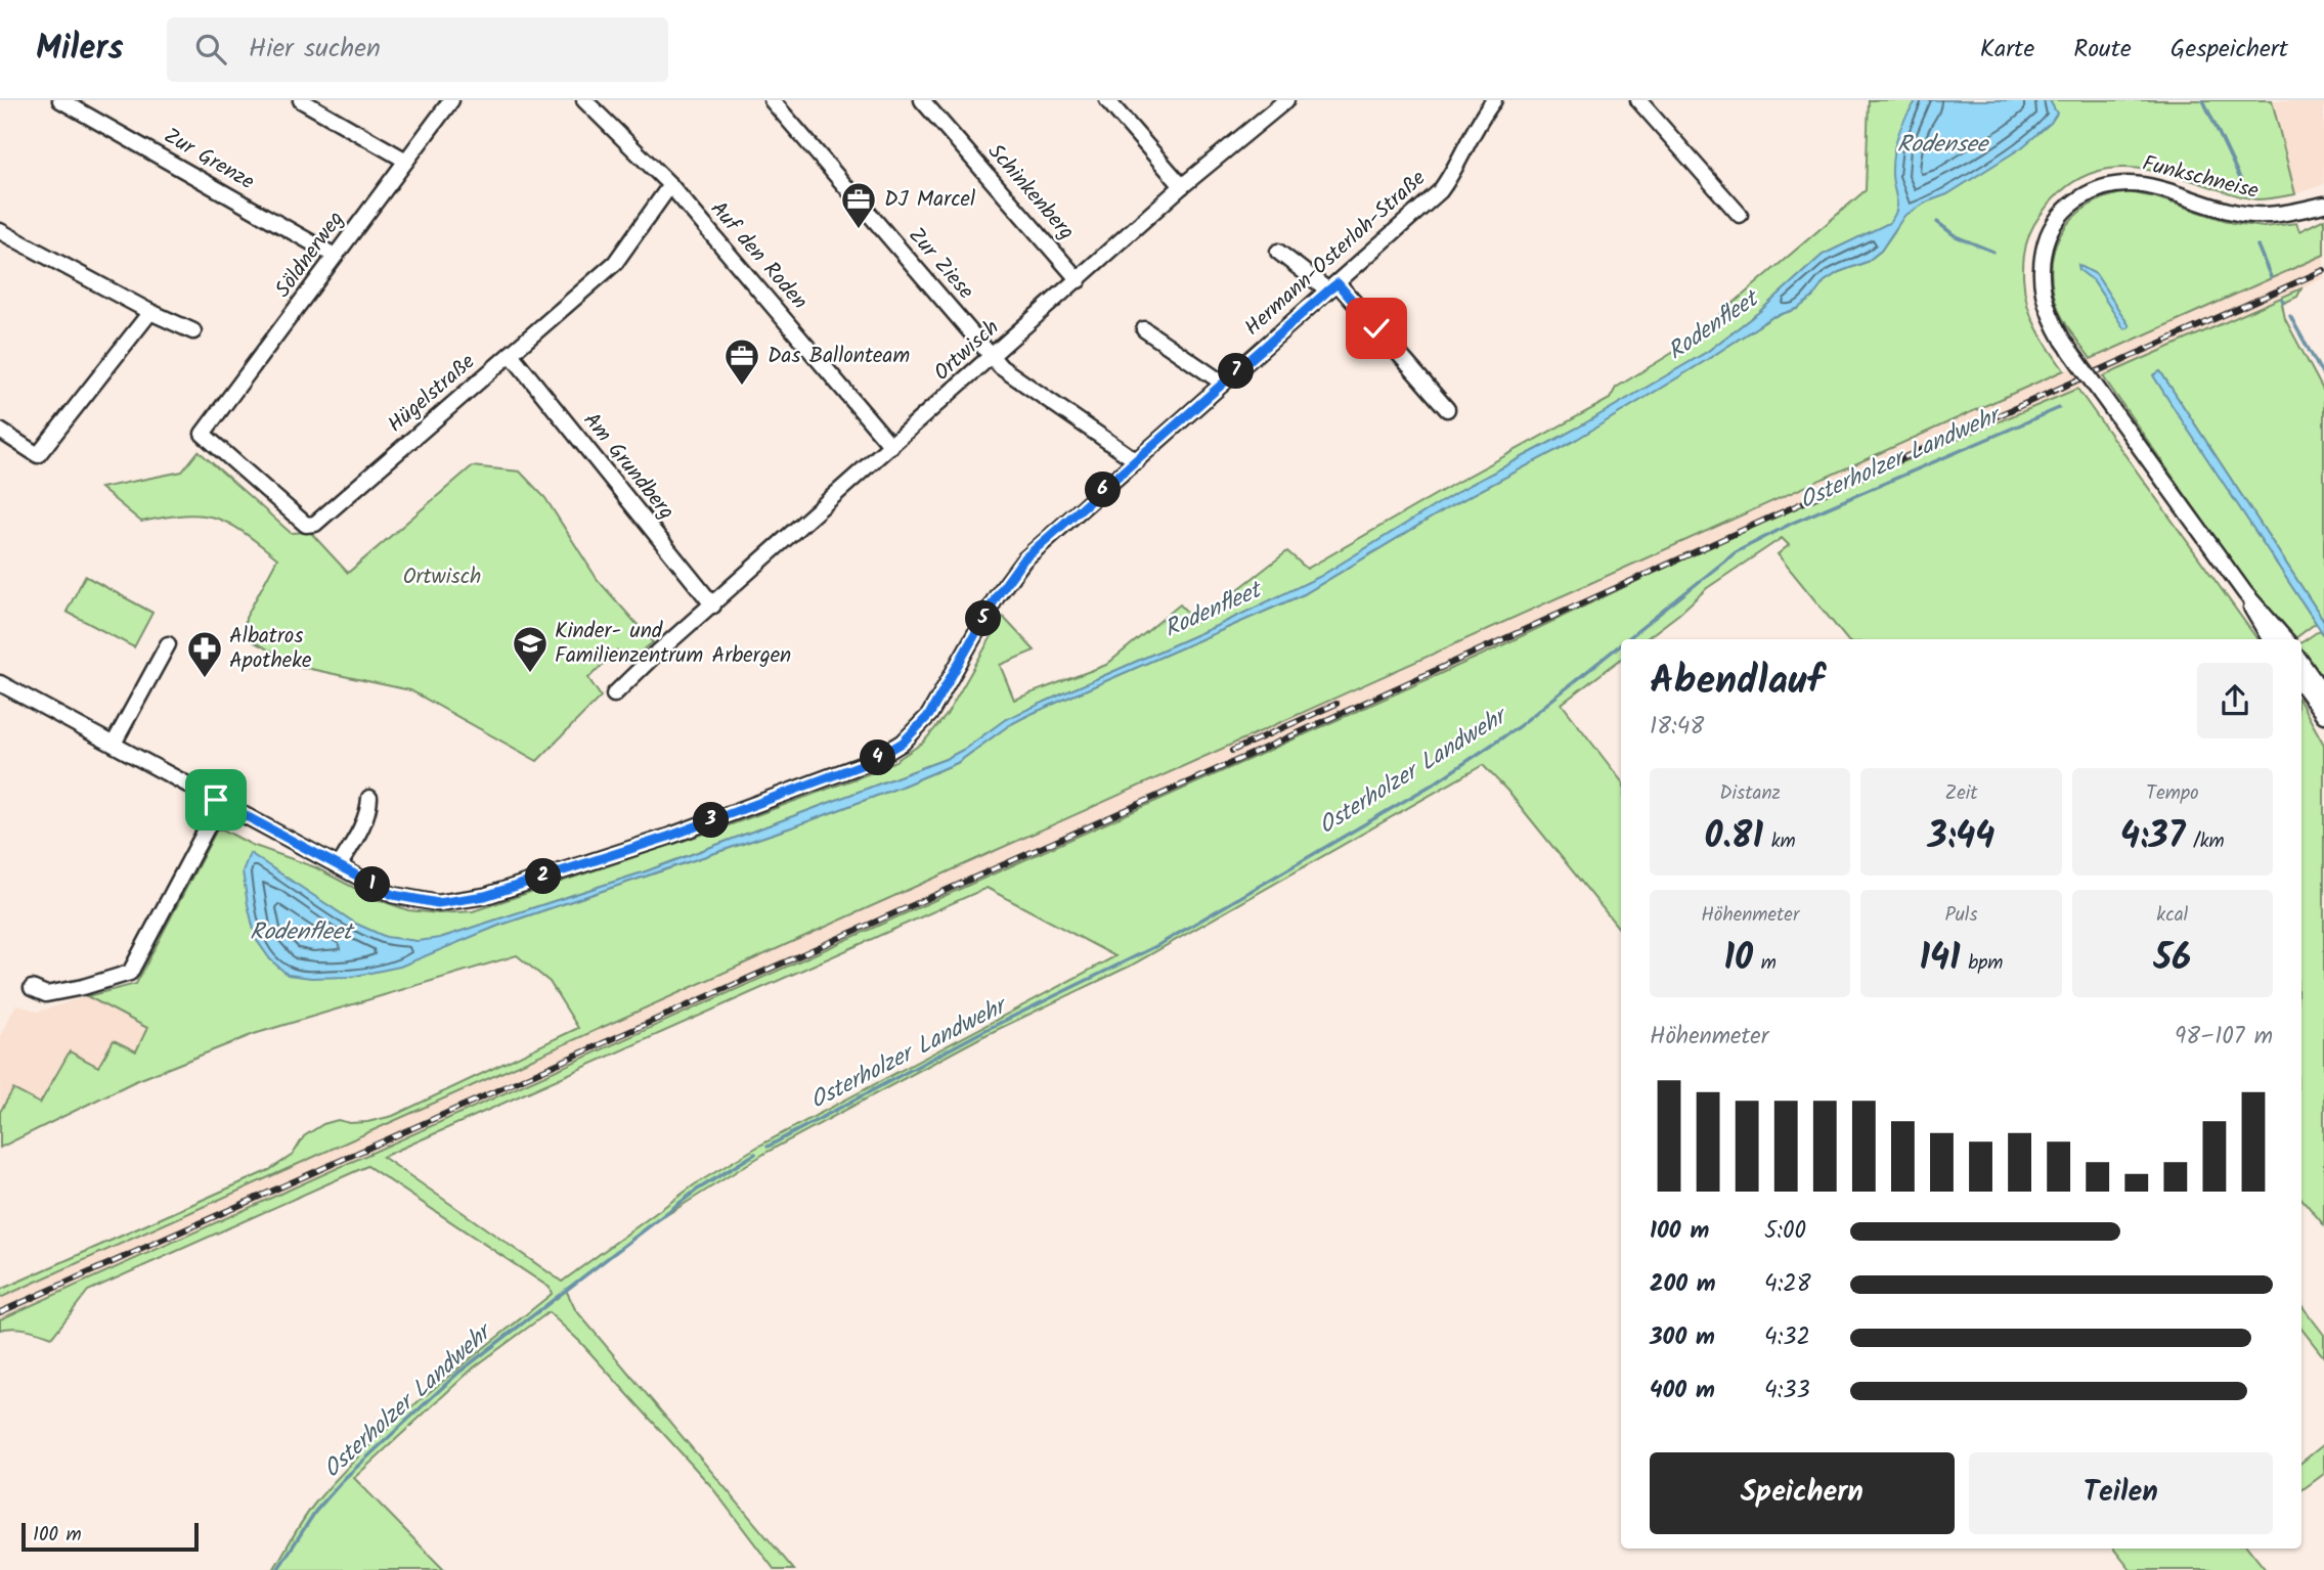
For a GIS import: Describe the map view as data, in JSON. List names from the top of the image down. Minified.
{"streets":{"street":["Zur Grenze","Funkschneise","Schinkenberg","Hermann-Osterloh-Straße","Söldnerweg","Auf den Roden","Zur Ziese","Ortwisch","Hügelstraße","Am Grundberg"]},"crossings":[["Zur Grenze","Söldnerweg"],["Schinkenberg","Ortwisch"],["Hermann-Osterloh-Straße","Zur Ziese"],["Söldnerweg","Hügelstraße"],["Auf den Roden","Ortwisch"],["Auf den Roden","Hügelstraße"],["Zur Ziese","Ortwisch"],["Ortwisch","Am Grundberg"],["Hügelstraße","Am Grundberg"]],"water":["Rodensee","Rodenfleet","Osterholzer Landwehr"],"parks":["Ortwisch"],"places":{"office":["DJ Marcel","Das Ballonteam"],"school or university":["Kinder- und Familienzentrum Arbergen"],"pharmacy":["Albatros Apotheke"]},"scale_bar":"100 m","page":{"header":"Milers","search":"Hier suchen","nav":["Karte","Route","Gespeichert"],"pins":["7","6","5","4","3","2","1"],"heading":["Abendlauf","18:48"],"stats":[["Distanz","0.81 km"],["Zeit","3:44"],["Tempo","4:37 /km"],["Höhenmeter","10 m"],["Puls","141 bpm"],["kcal","56"]],"chart":["Höhenmeter","98–107 m"],"list":[{"name":"100 m","note":"5:00"},{"name":"200 m","note":"4:28"},{"name":"300 m","note":"4:32"},{"name":"400 m","note":"4:33"}],"buttons":["Speichern","Teilen"],"scale":"100 m"}}
